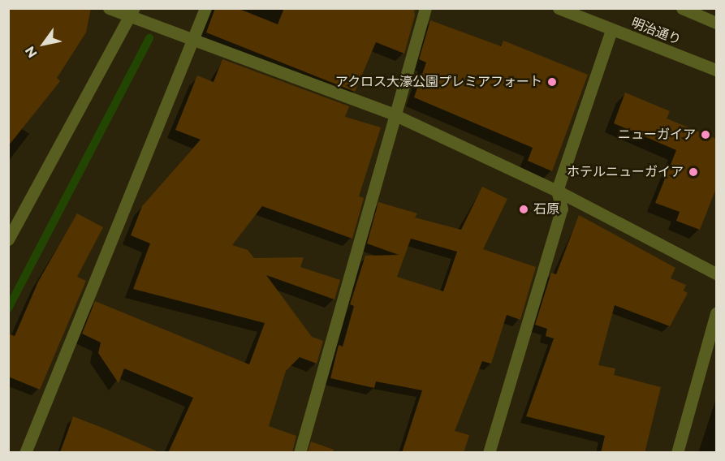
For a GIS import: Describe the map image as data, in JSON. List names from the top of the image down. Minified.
{"streets":{"street":["明治通り"]},"places":["アクロス大濠公園プレミアフォート","ニューガイア","ホテルニューガイア","石原"],"north":"bottom left"}
